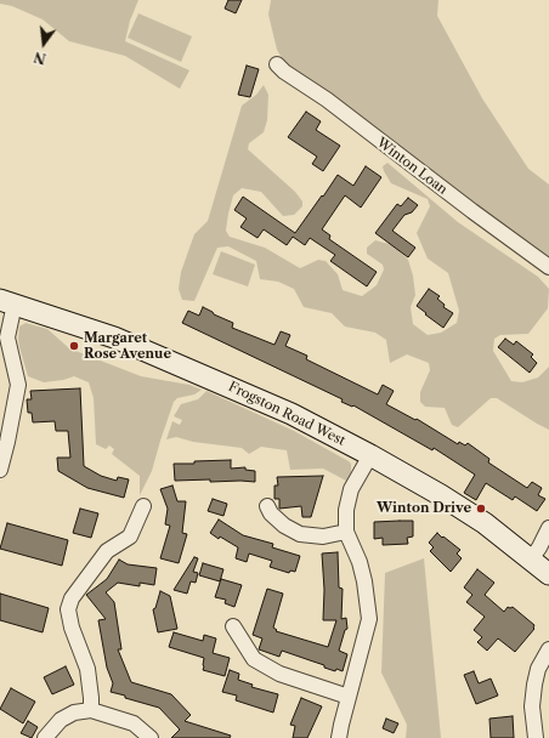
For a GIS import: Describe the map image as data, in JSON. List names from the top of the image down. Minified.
{"streets":{"main road":["Frogston Road West"],"street":["Winton Loan"]},"places":["Margaret Rose Avenue","Winton Drive"],"north":"bottom"}
